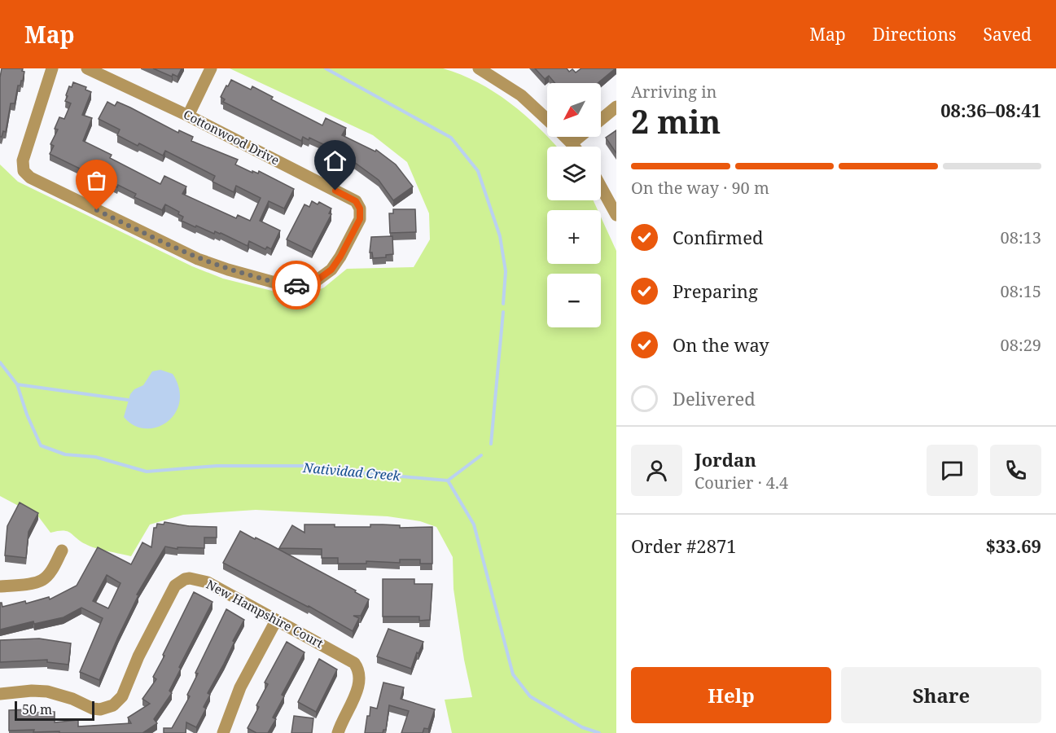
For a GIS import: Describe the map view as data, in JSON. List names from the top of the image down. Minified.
{"streets":{"street":["Cottonwood Drive","New Hampshire Court"]},"water":["Natividad Creek"],"scale_bar":"50 m","north":"bottom left","page":{"header":"Map","nav":["Map","Directions","Saved"],"heading":["2 min","Arriving in","08:36–08:41"],"panel":["Jordan","Courier · 4.4","Order #2871","$33.69"],"map_buttons":["+","−"],"bar":"On the way · 90 m","list":[["Confirmed","08:13"],["Preparing","08:15"],["On the way","08:29"],"Delivered"],"buttons":["Help","Share"],"scale":"50 m"}}
